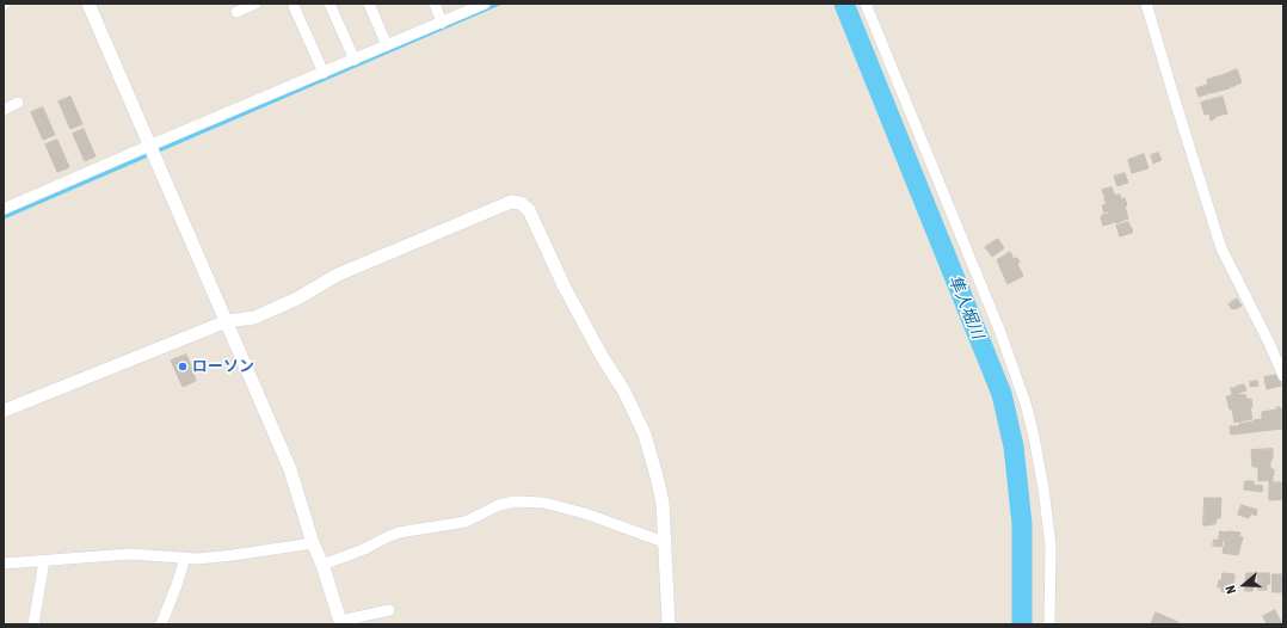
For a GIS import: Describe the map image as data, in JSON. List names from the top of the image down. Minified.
{"water":["隼人堀川"],"places":["ローソン"],"north":"left"}
